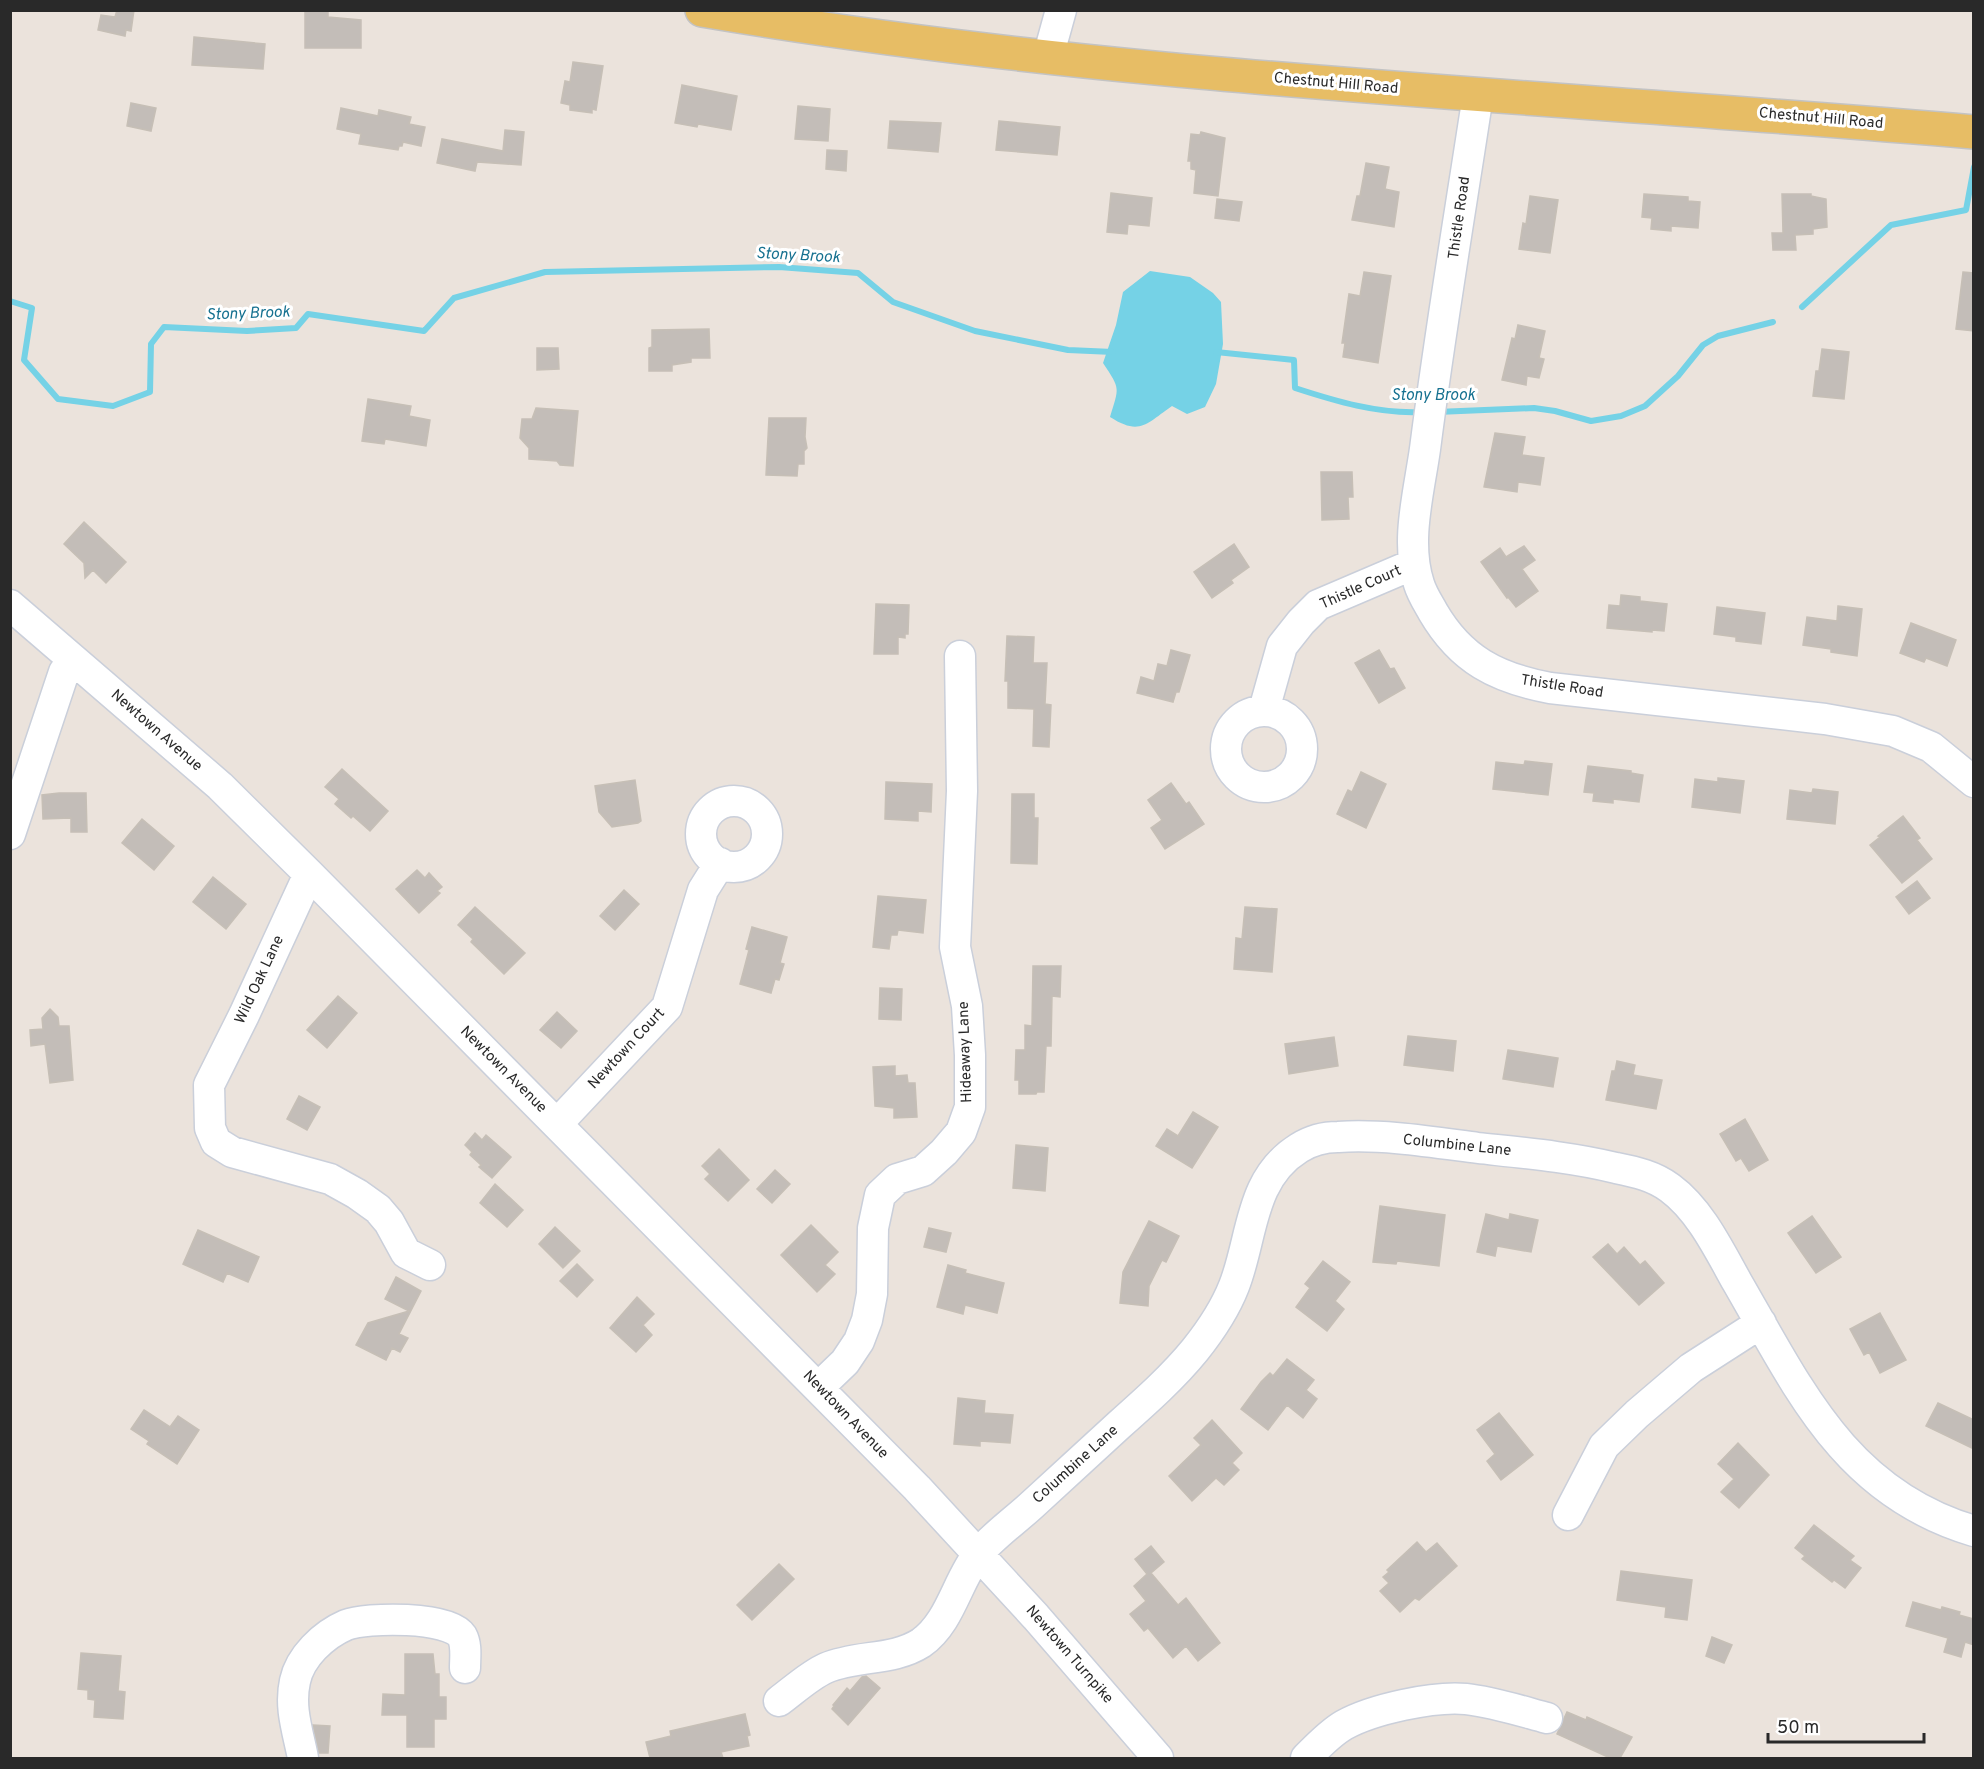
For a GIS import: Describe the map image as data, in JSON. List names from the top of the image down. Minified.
{"streets":{"main road":["Chestnut Hill Road"],"street":["Thistle Road","Thistle Court","Newtown Avenue","Wild Oak Lane","Newtown Court","Hideaway Lane","Columbine Lane","Newtown Turnpike"]},"crossings":[["Chestnut Hill Road","Thistle Road"],["Thistle Road","Thistle Court"],["Newtown Avenue","Wild Oak Lane"],["Newtown Avenue","Newtown Court"],["Newtown Avenue","Hideaway Lane"],["Newtown Avenue","Columbine Lane"],["Newtown Avenue","Newtown Turnpike"],["Columbine Lane","Newtown Turnpike"]],"water":["Stony Brook"],"scale_bar":"50 m"}
